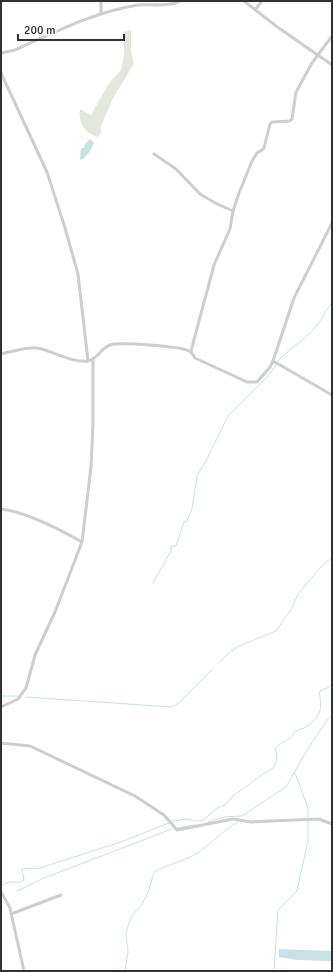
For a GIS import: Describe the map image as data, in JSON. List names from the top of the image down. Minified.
{"scale_bar":"200 m"}
